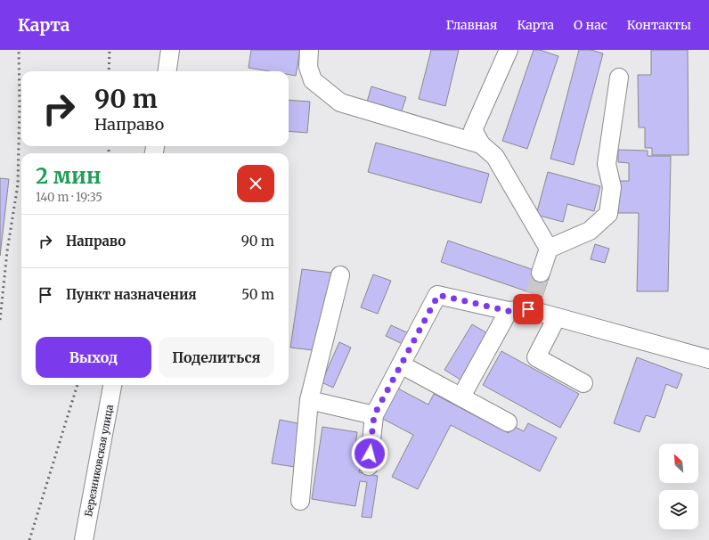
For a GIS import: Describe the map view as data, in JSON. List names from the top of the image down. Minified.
{"streets":{"street":["Березниковская улица"]},"north":"top left","page":{"header":"Карта","nav":["Главная","Карта","О нас","Контакты"],"turn":["90 m","Направо"],"heading":["2 мин","140 m · 19:35"],"list":[{"name":"Направо","value":"90 m"},{"name":"Пункт назначения","value":"50 m"}],"buttons":["Выход","Поделиться"]}}
